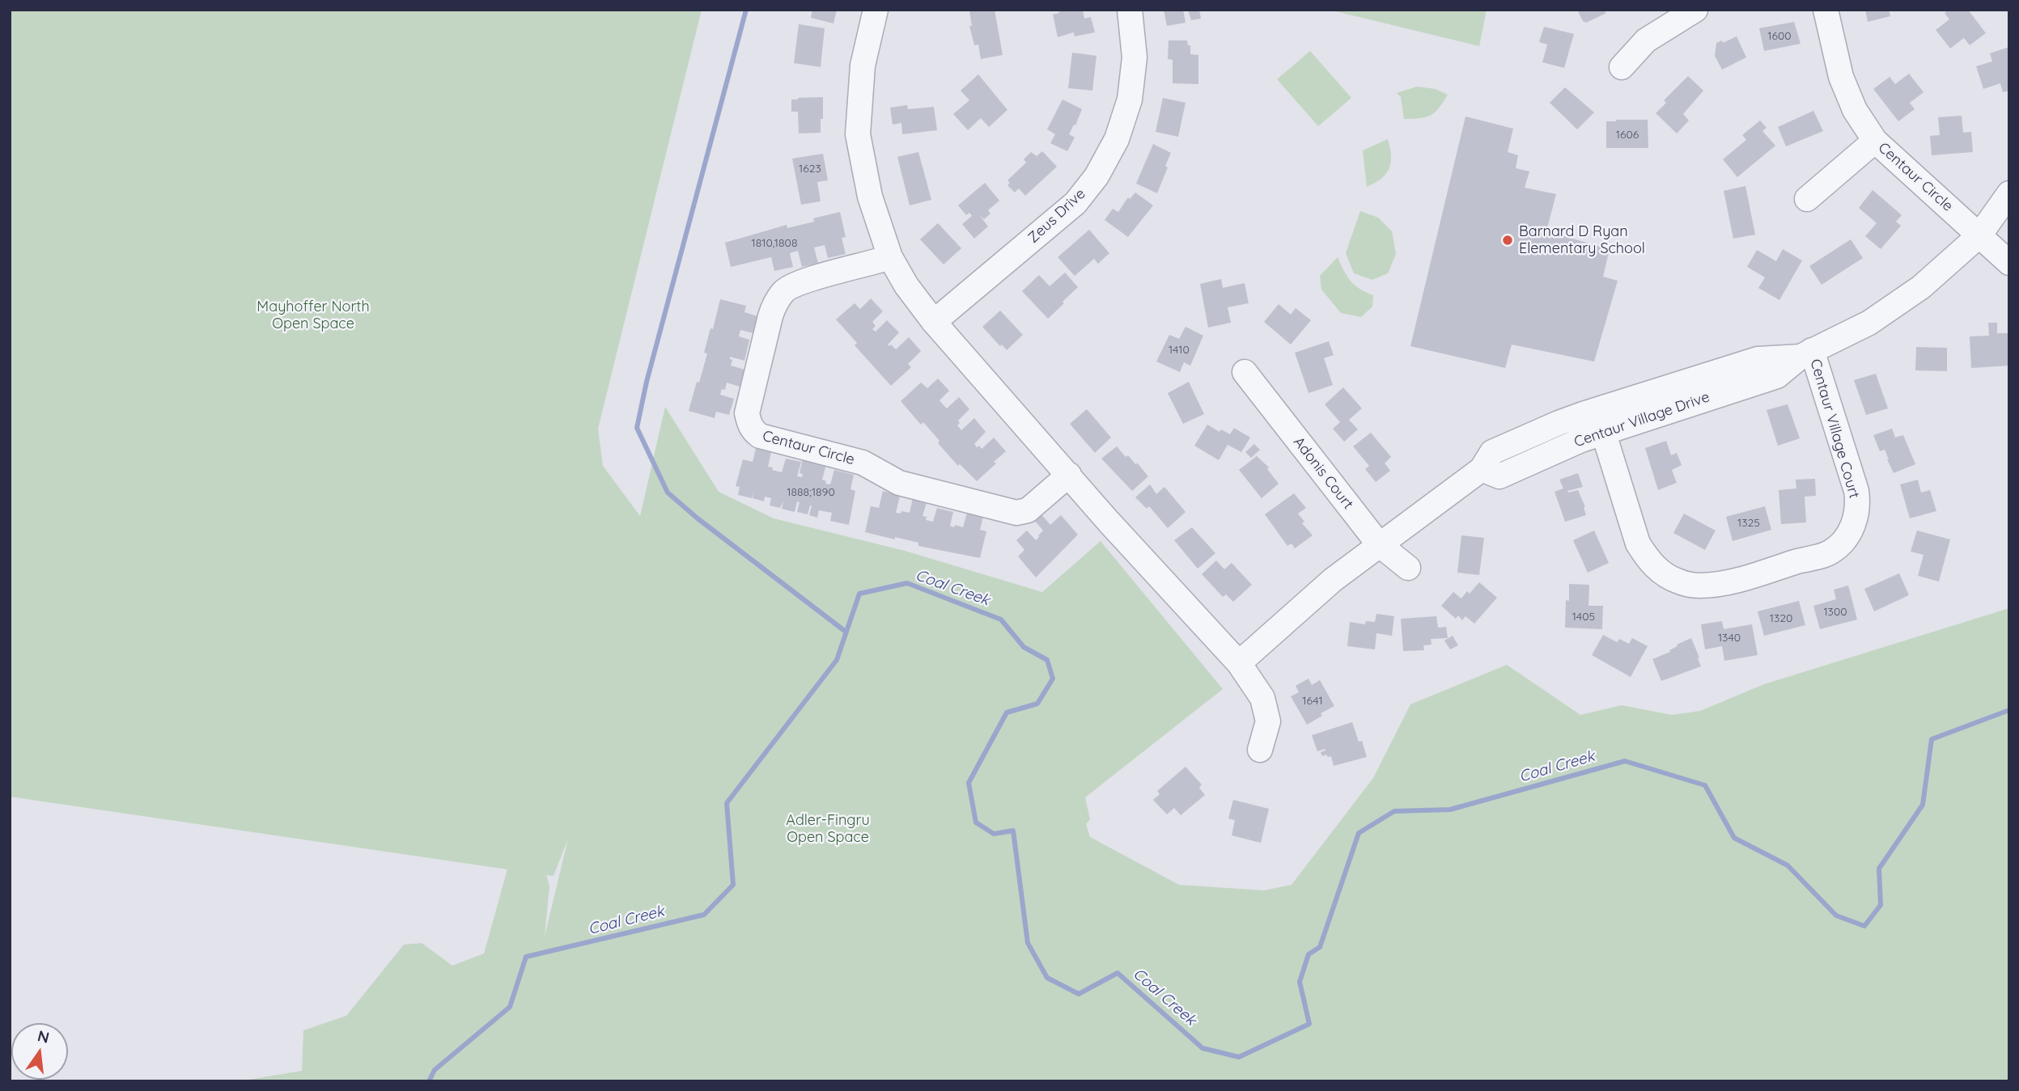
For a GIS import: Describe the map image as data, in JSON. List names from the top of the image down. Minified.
{"streets":{"street":["Centaur Circle","Zeus Drive","Centaur Village Drive","Centaur Village Court","Adonis Court"]},"crossings":[["Centaur Circle","Centaur Village Drive"],["Centaur Village Drive","Centaur Village Court"],["Centaur Village Drive","Adonis Court"]],"water":["Coal Creek"],"parks":["Mayhoffer North Open Space","Adler-Fingru Open Space"],"places":["Barnard D Ryan Elementary School"],"house_numbers":["1600","1606","1623","1810,1808","1410","1888;1890","1325","1300","1405","1320","1340","1641"],"north":"top"}
